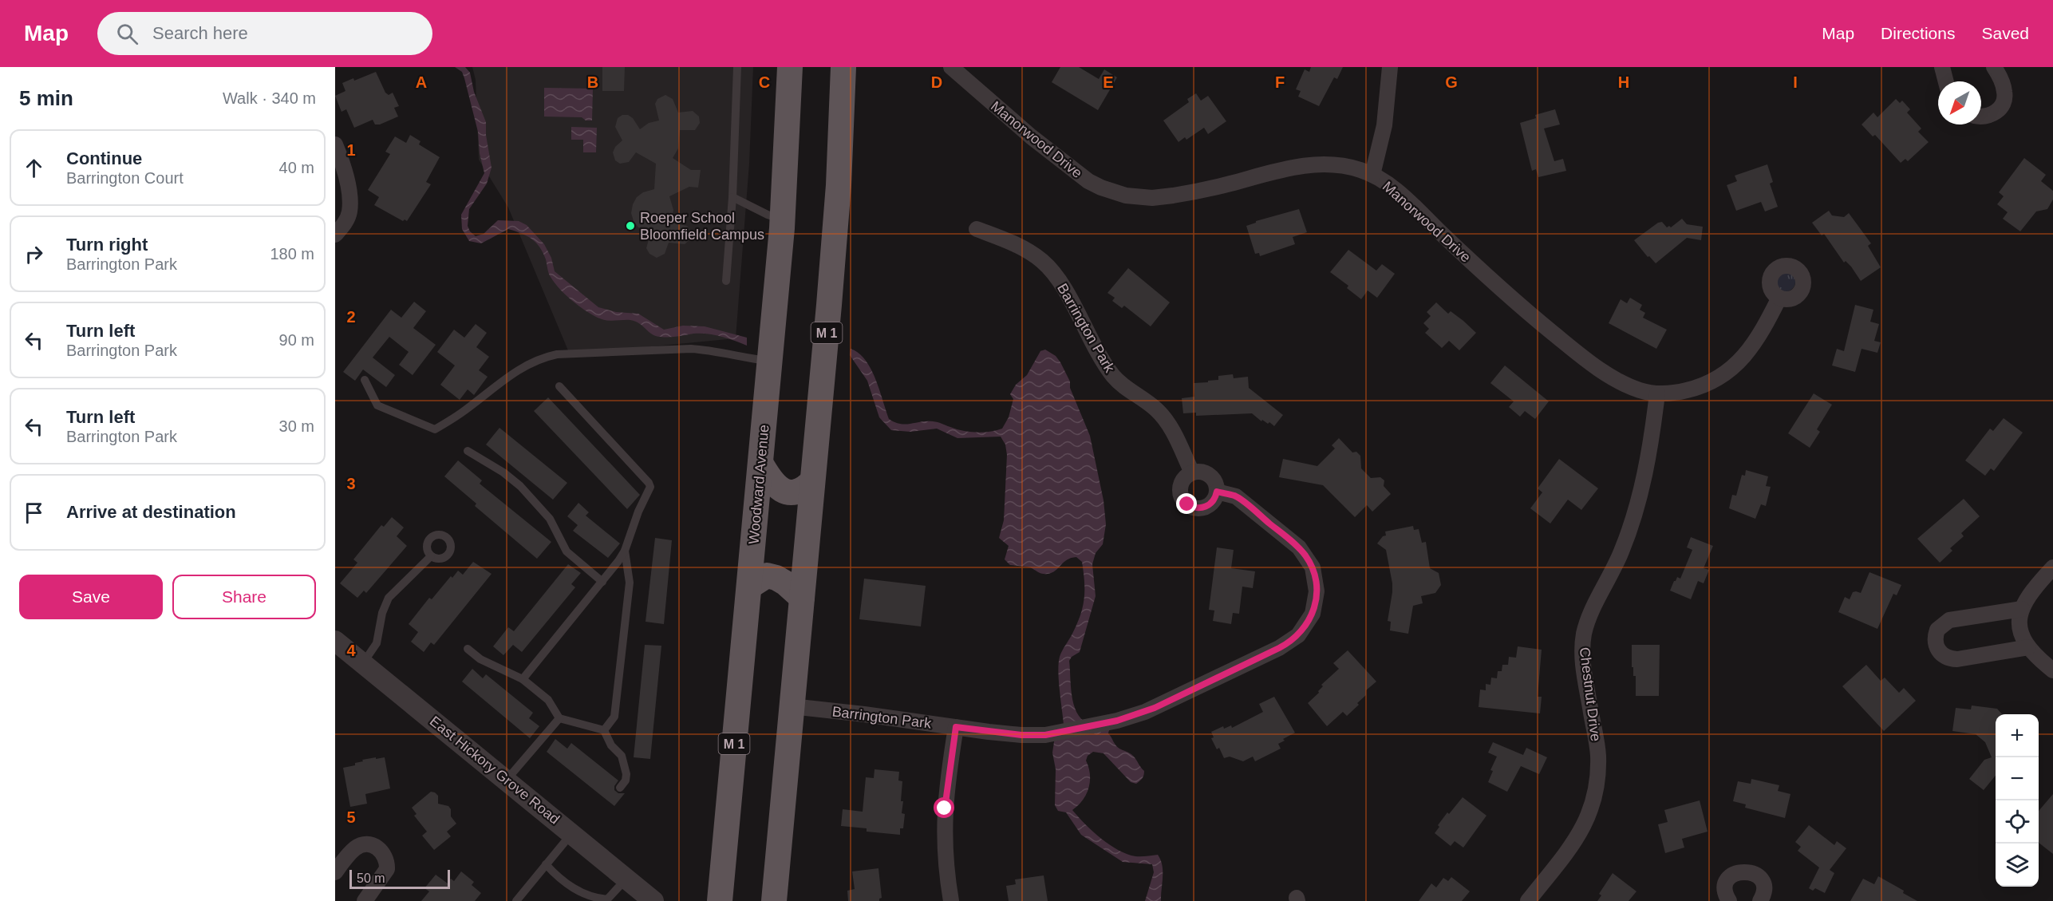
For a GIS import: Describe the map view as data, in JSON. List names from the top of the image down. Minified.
{"streets":{"main road":["M 1","Woodward Avenue"],"street":["Manorwood Drive","Barrington Park","Chestnut Drive","East Hickory Grove Road"]},"crossings":[["Manorwood Drive","Chestnut Drive"],["Barrington Park","M 1"]],"places":["Roeper School Bloomfield Campus"],"scale_bar":"50 m","north":"bottom left","page":{"header":"Map","search":"Search here","nav":["Map","Directions","Saved"],"heading":["5 min","Walk · 340 m"],"list":[["Continue","Barrington Court","40 m"],["Turn right","Barrington Park","180 m"],["Turn left","Barrington Park","90 m"],["Turn left","Barrington Park","30 m"],"Arrive at destination"],"buttons":["Save","Share"],"map_buttons":["+","−"],"scale":"50 m"},"grid":{"columns":["A","B","C","D","E","F","G","H","I"],"rows":["1","2","3","4","5"]}}
